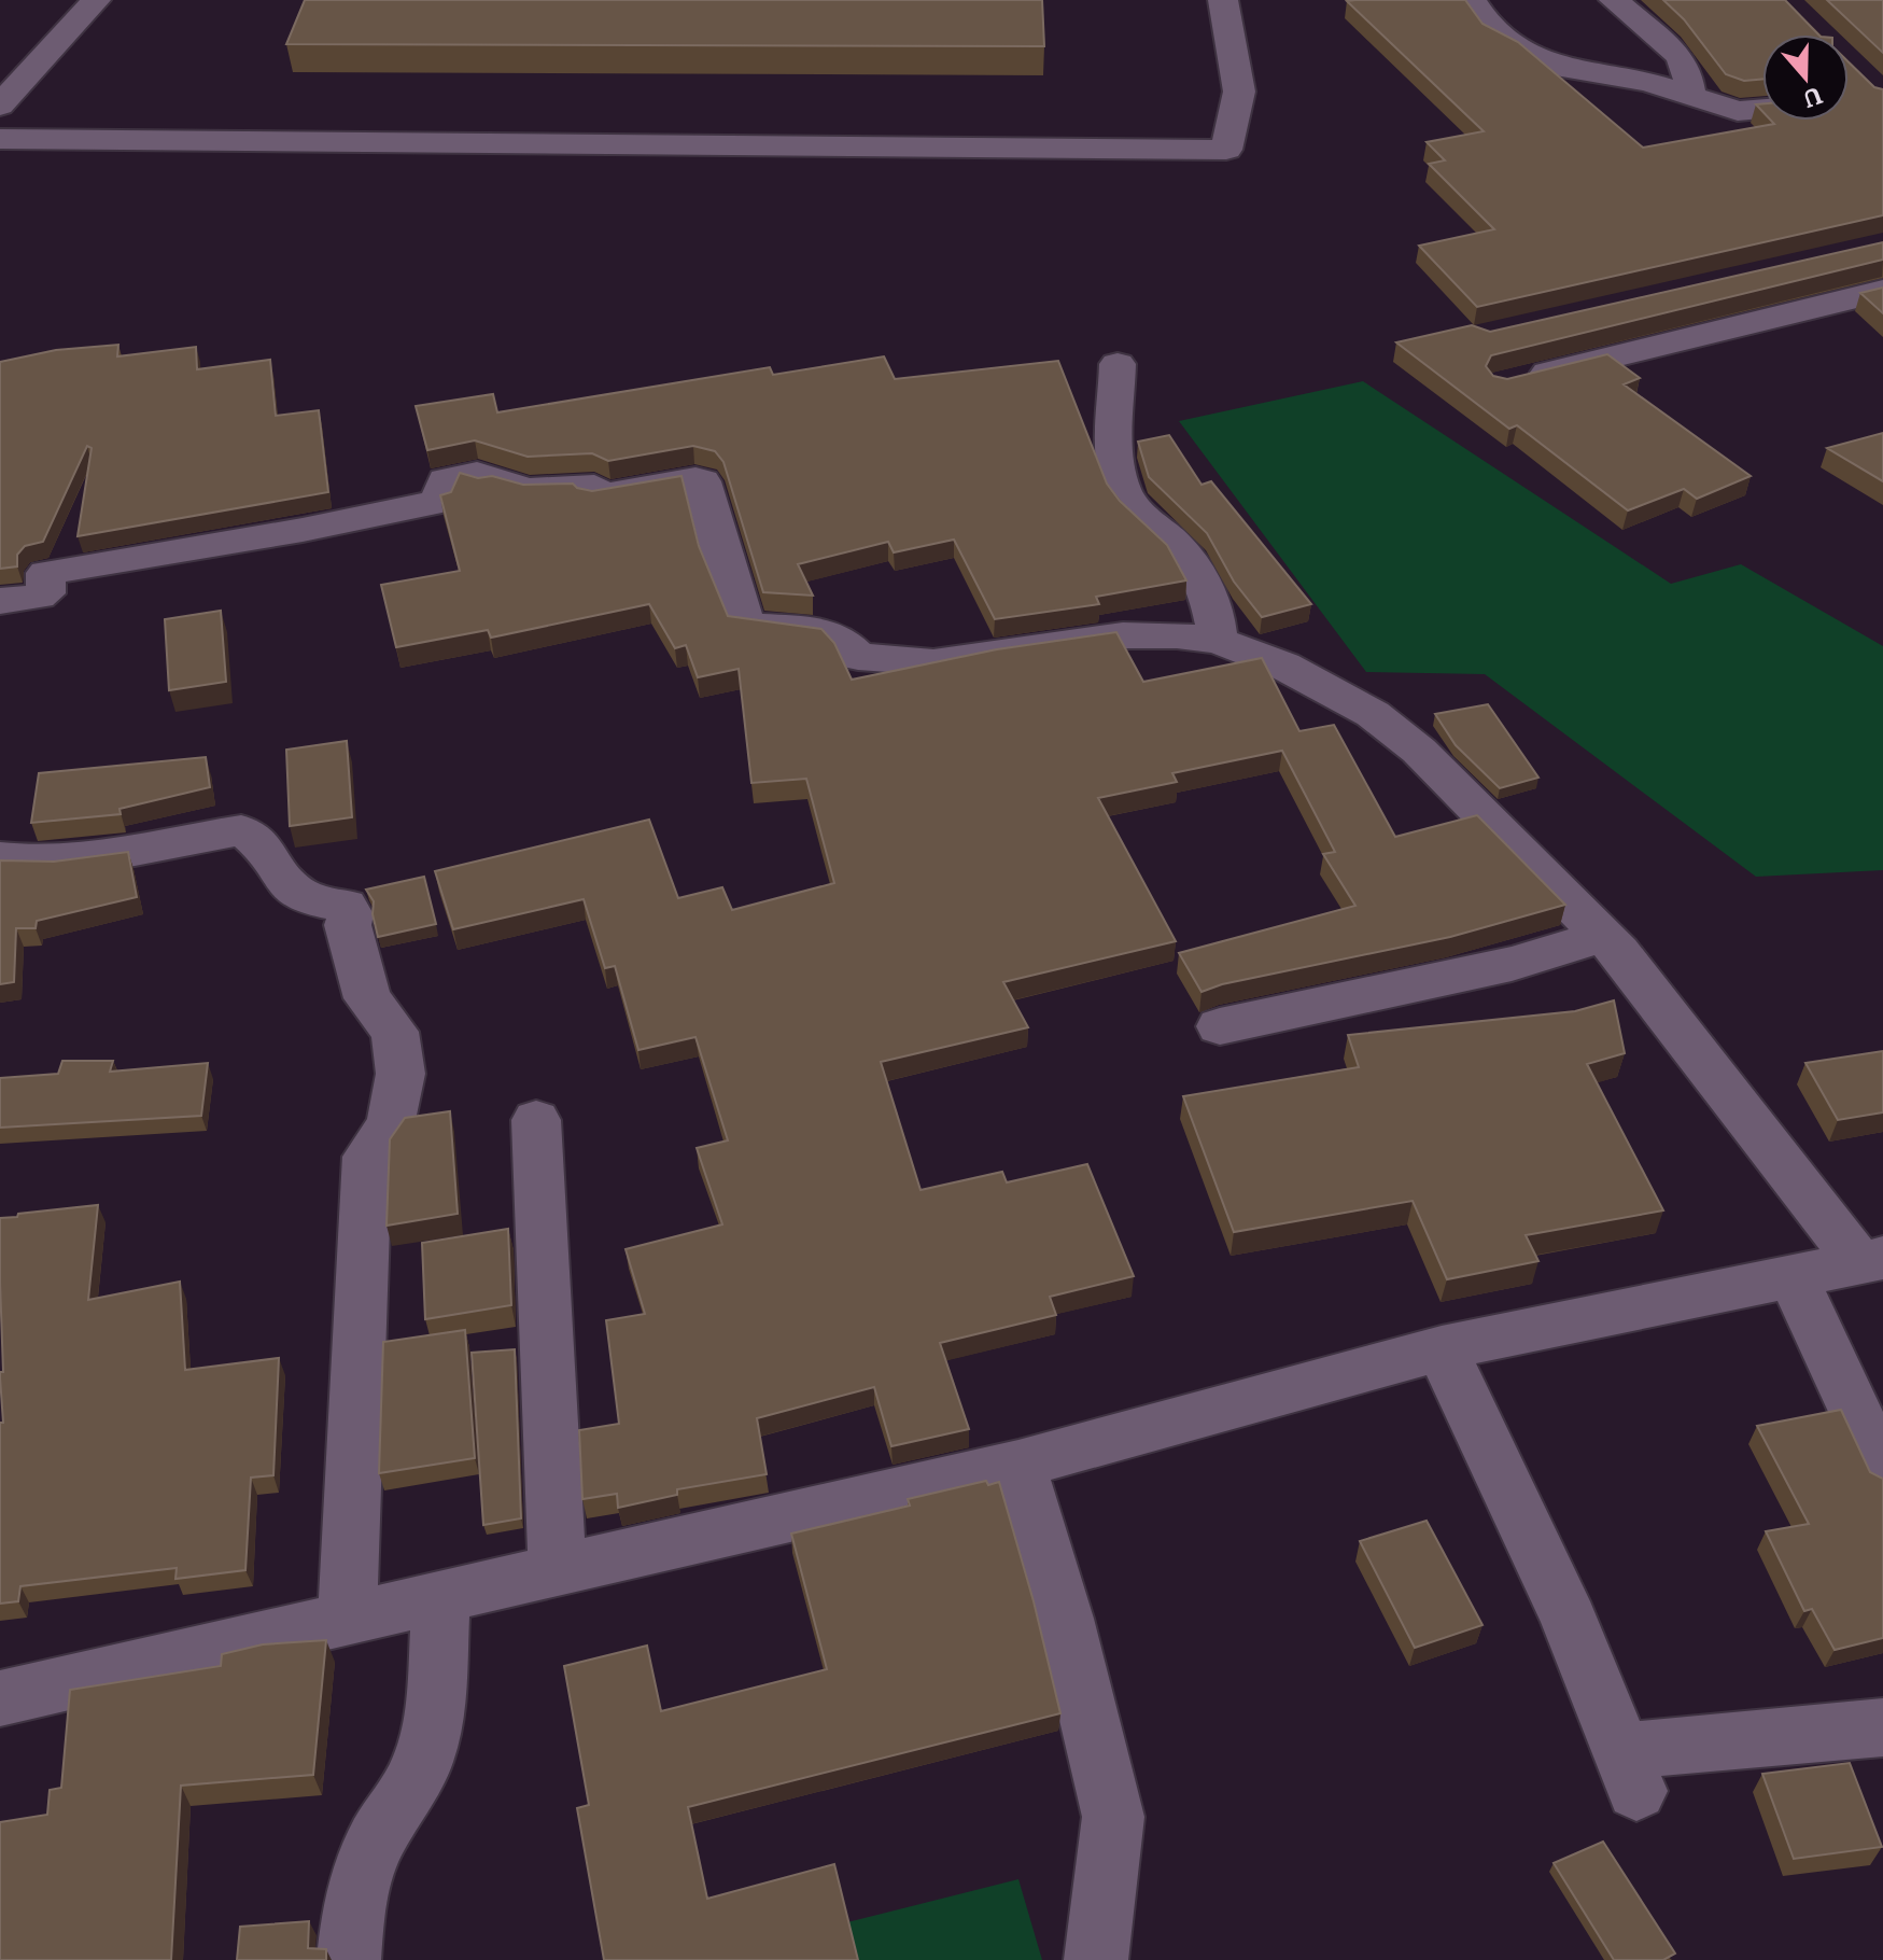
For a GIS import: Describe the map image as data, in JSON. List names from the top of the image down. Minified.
{"north":"bottom"}
